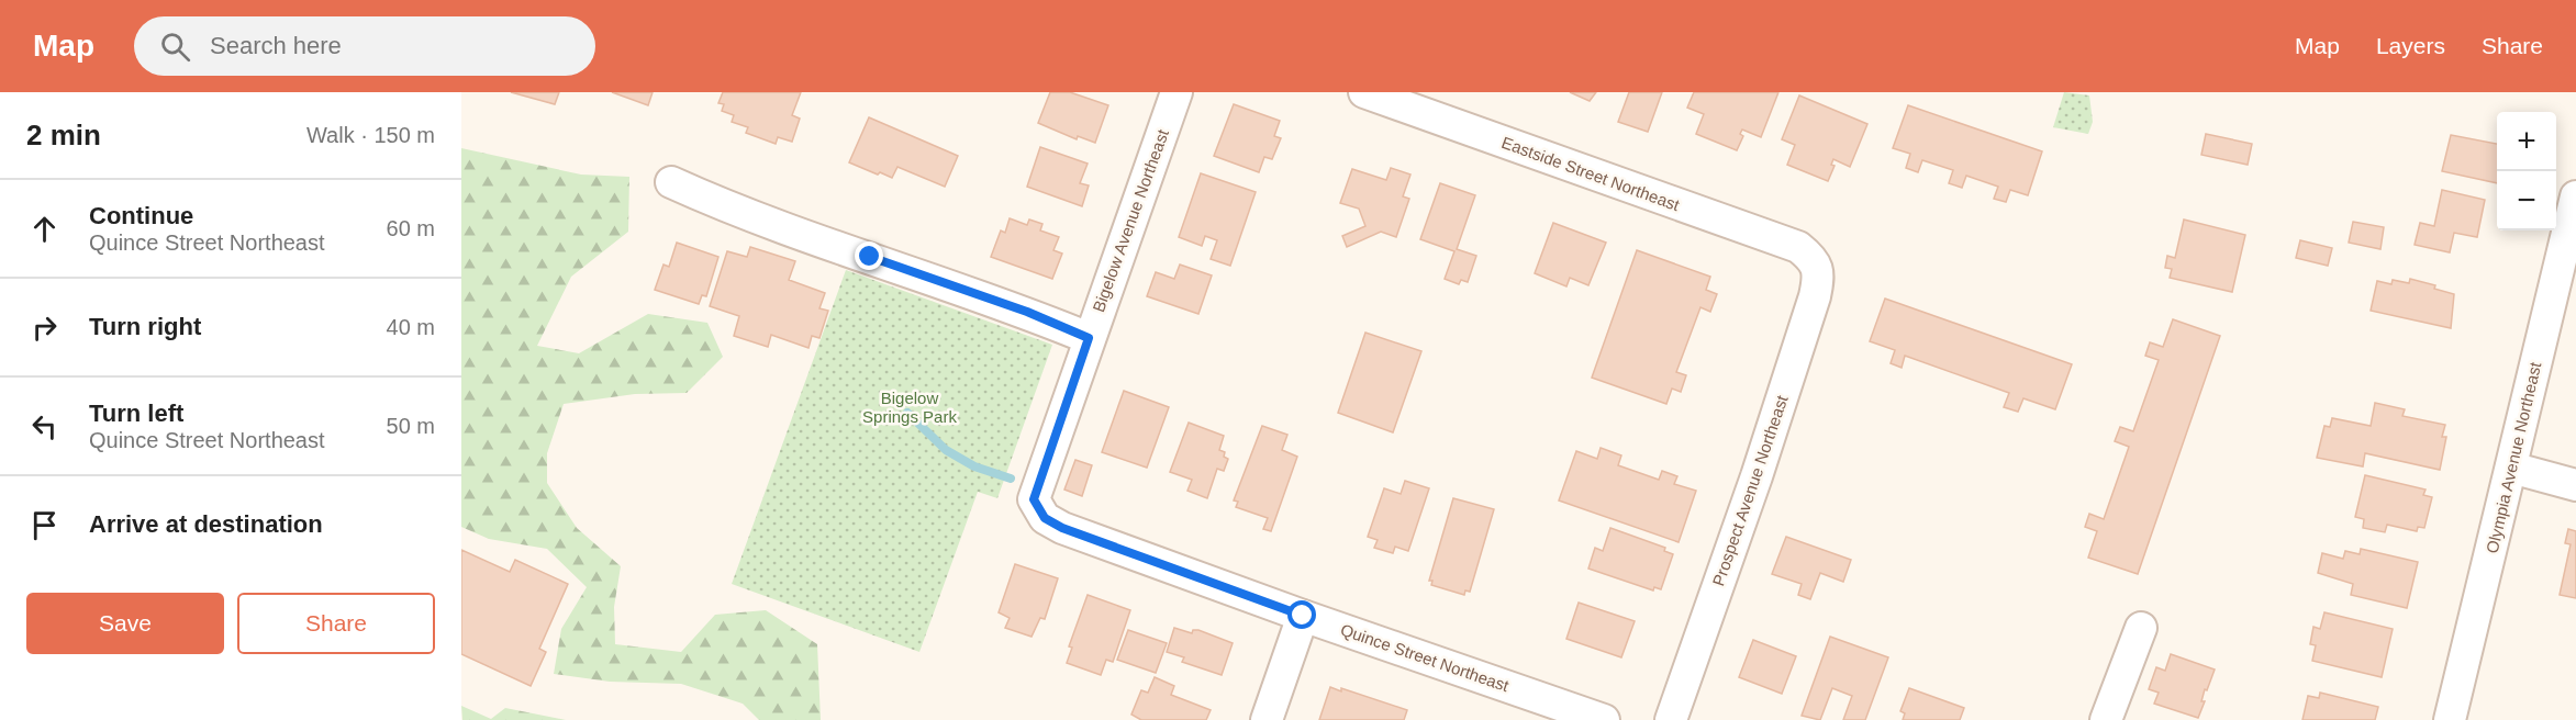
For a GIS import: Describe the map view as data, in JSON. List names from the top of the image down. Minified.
{"streets":{"street":["Eastside Street Northeast","Bigelow Avenue Northeast","Olympia Avenue Northeast","Prospect Avenue Northeast","Quince Street Northeast"]},"crossings":[["Eastside Street Northeast","Prospect Avenue Northeast"],["Bigelow Avenue Northeast","Quince Street Northeast"]],"parks":["Bigelow Springs Park"],"page":{"header":"Map","search":"Search here","nav":["Map","Layers","Share"],"heading":["2 min","Walk · 150 m"],"map_buttons":["+","−"],"list":[["Continue","Quince Street Northeast","60 m"],["Turn right","40 m"],["Turn left","Quince Street Northeast","50 m"],"Arrive at destination"],"buttons":["Save","Share"]}}
